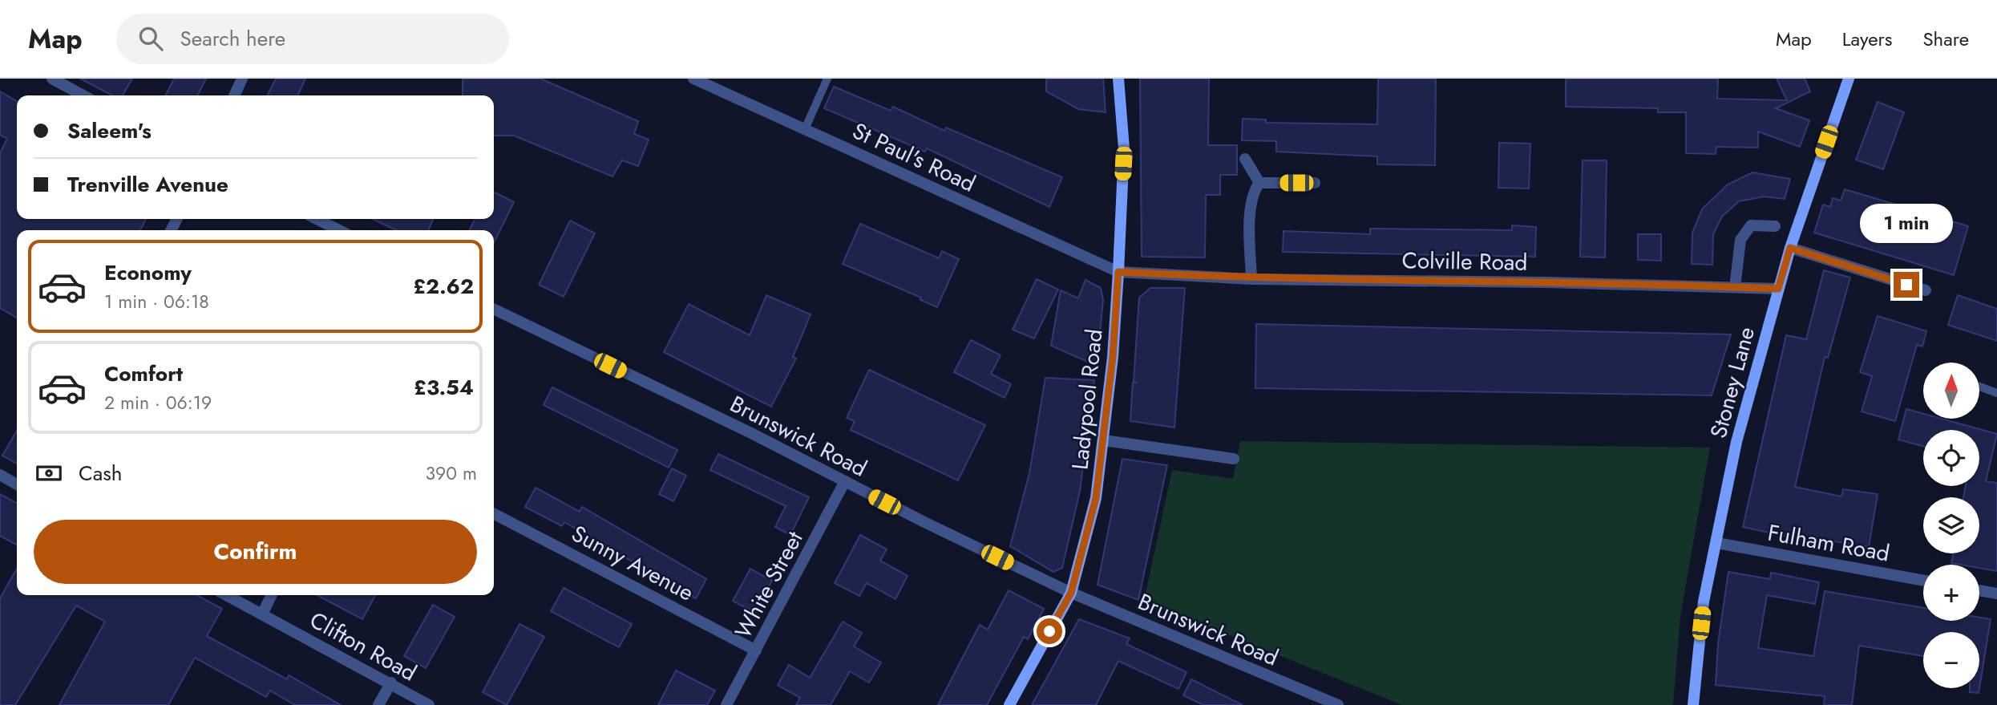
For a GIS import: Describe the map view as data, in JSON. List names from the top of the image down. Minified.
{"streets":{"street":["St Paul's Road","Colville Road","Stoney Lane","Ladypool Road","Brunswick Road","Fulham Road","Sunny Avenue","White Street","Clifton Road"]},"crossings":[["St Paul's Road","Colville Road"],["St Paul's Road","Ladypool Road"],["Colville Road","Stoney Lane"],["Colville Road","Ladypool Road"],["Stoney Lane","Fulham Road"],["Ladypool Road","Brunswick Road"],["Brunswick Road","White Street"],["Sunny Avenue","White Street"]],"north":"top","page":{"header":"Map","search":"Search here","nav":["Map","Layers","Share"],"banner":["Saleem's","Trenville Avenue"],"bubble":"1 min","list":[{"name":"Economy","note":"1 min · 06:18","value":"£2.62"},{"name":"Comfort","note":"2 min · 06:19","value":"£3.54"}],"map_buttons":["+","−"],"pay":["Cash","390 m"],"buttons":"Confirm"}}
